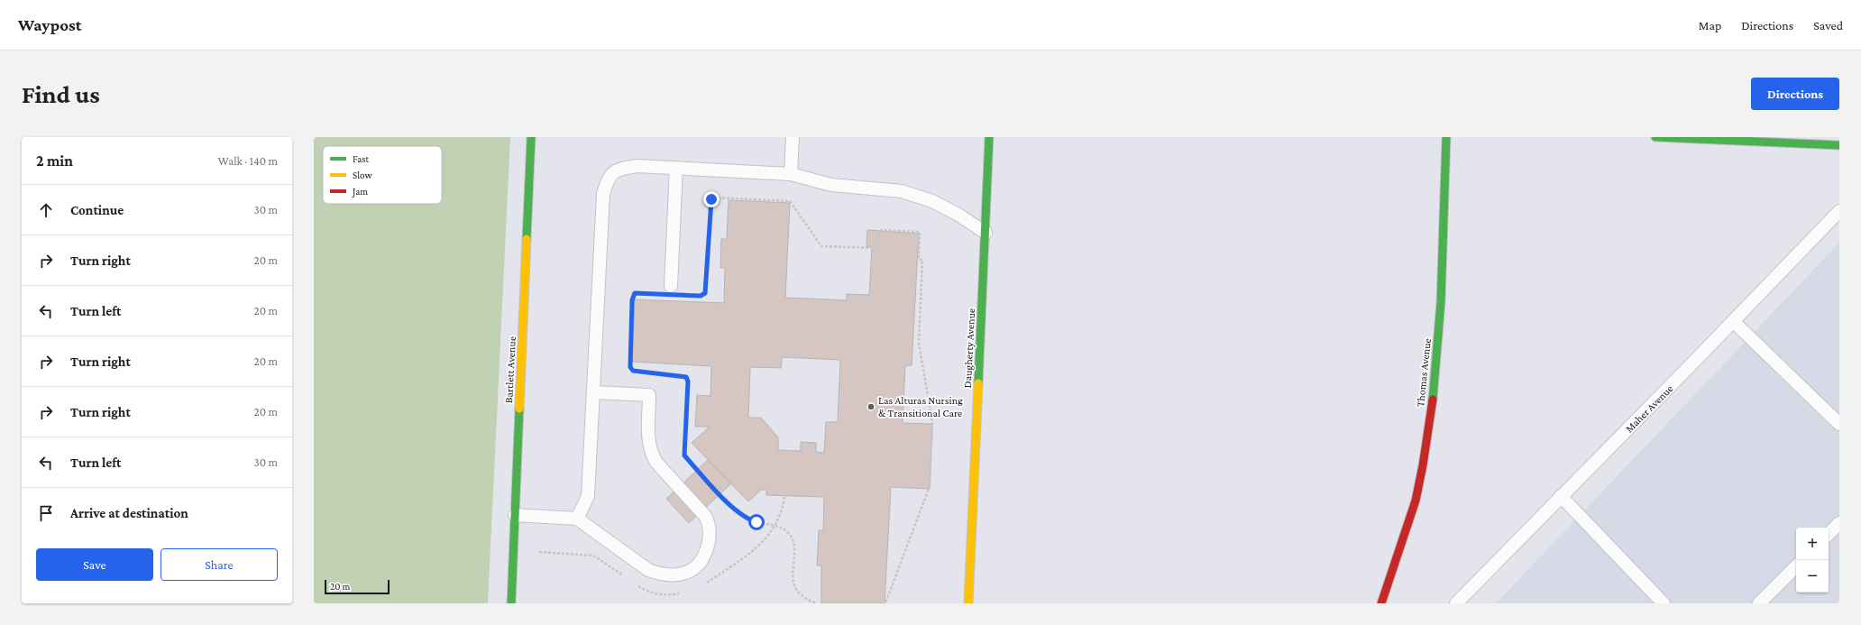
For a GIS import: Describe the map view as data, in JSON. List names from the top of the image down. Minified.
{"streets":{"street":["Daugherty Avenue","Bartlett Avenue","Thomas Avenue"],"lane":["Maher Avenue"]},"places":["Las Alturas Nursing & Transitional Care"],"legend":["Fast","Slow","Jam"],"scale_bar":"20 m","page":{"header":"Waypost","nav":["Map","Directions","Saved"],"buttons":["Directions",["Save","Share"]],"title":"Find us","heading":["2 min","Walk · 140 m"],"list":[["Continue","30 m"],["Turn right","20 m"],["Turn left","20 m"],["Turn right","20 m"],["Turn right","20 m"],["Turn left","30 m"],"Arrive at destination"],"map_buttons":["+","−"],"scale":"20 m"}}
